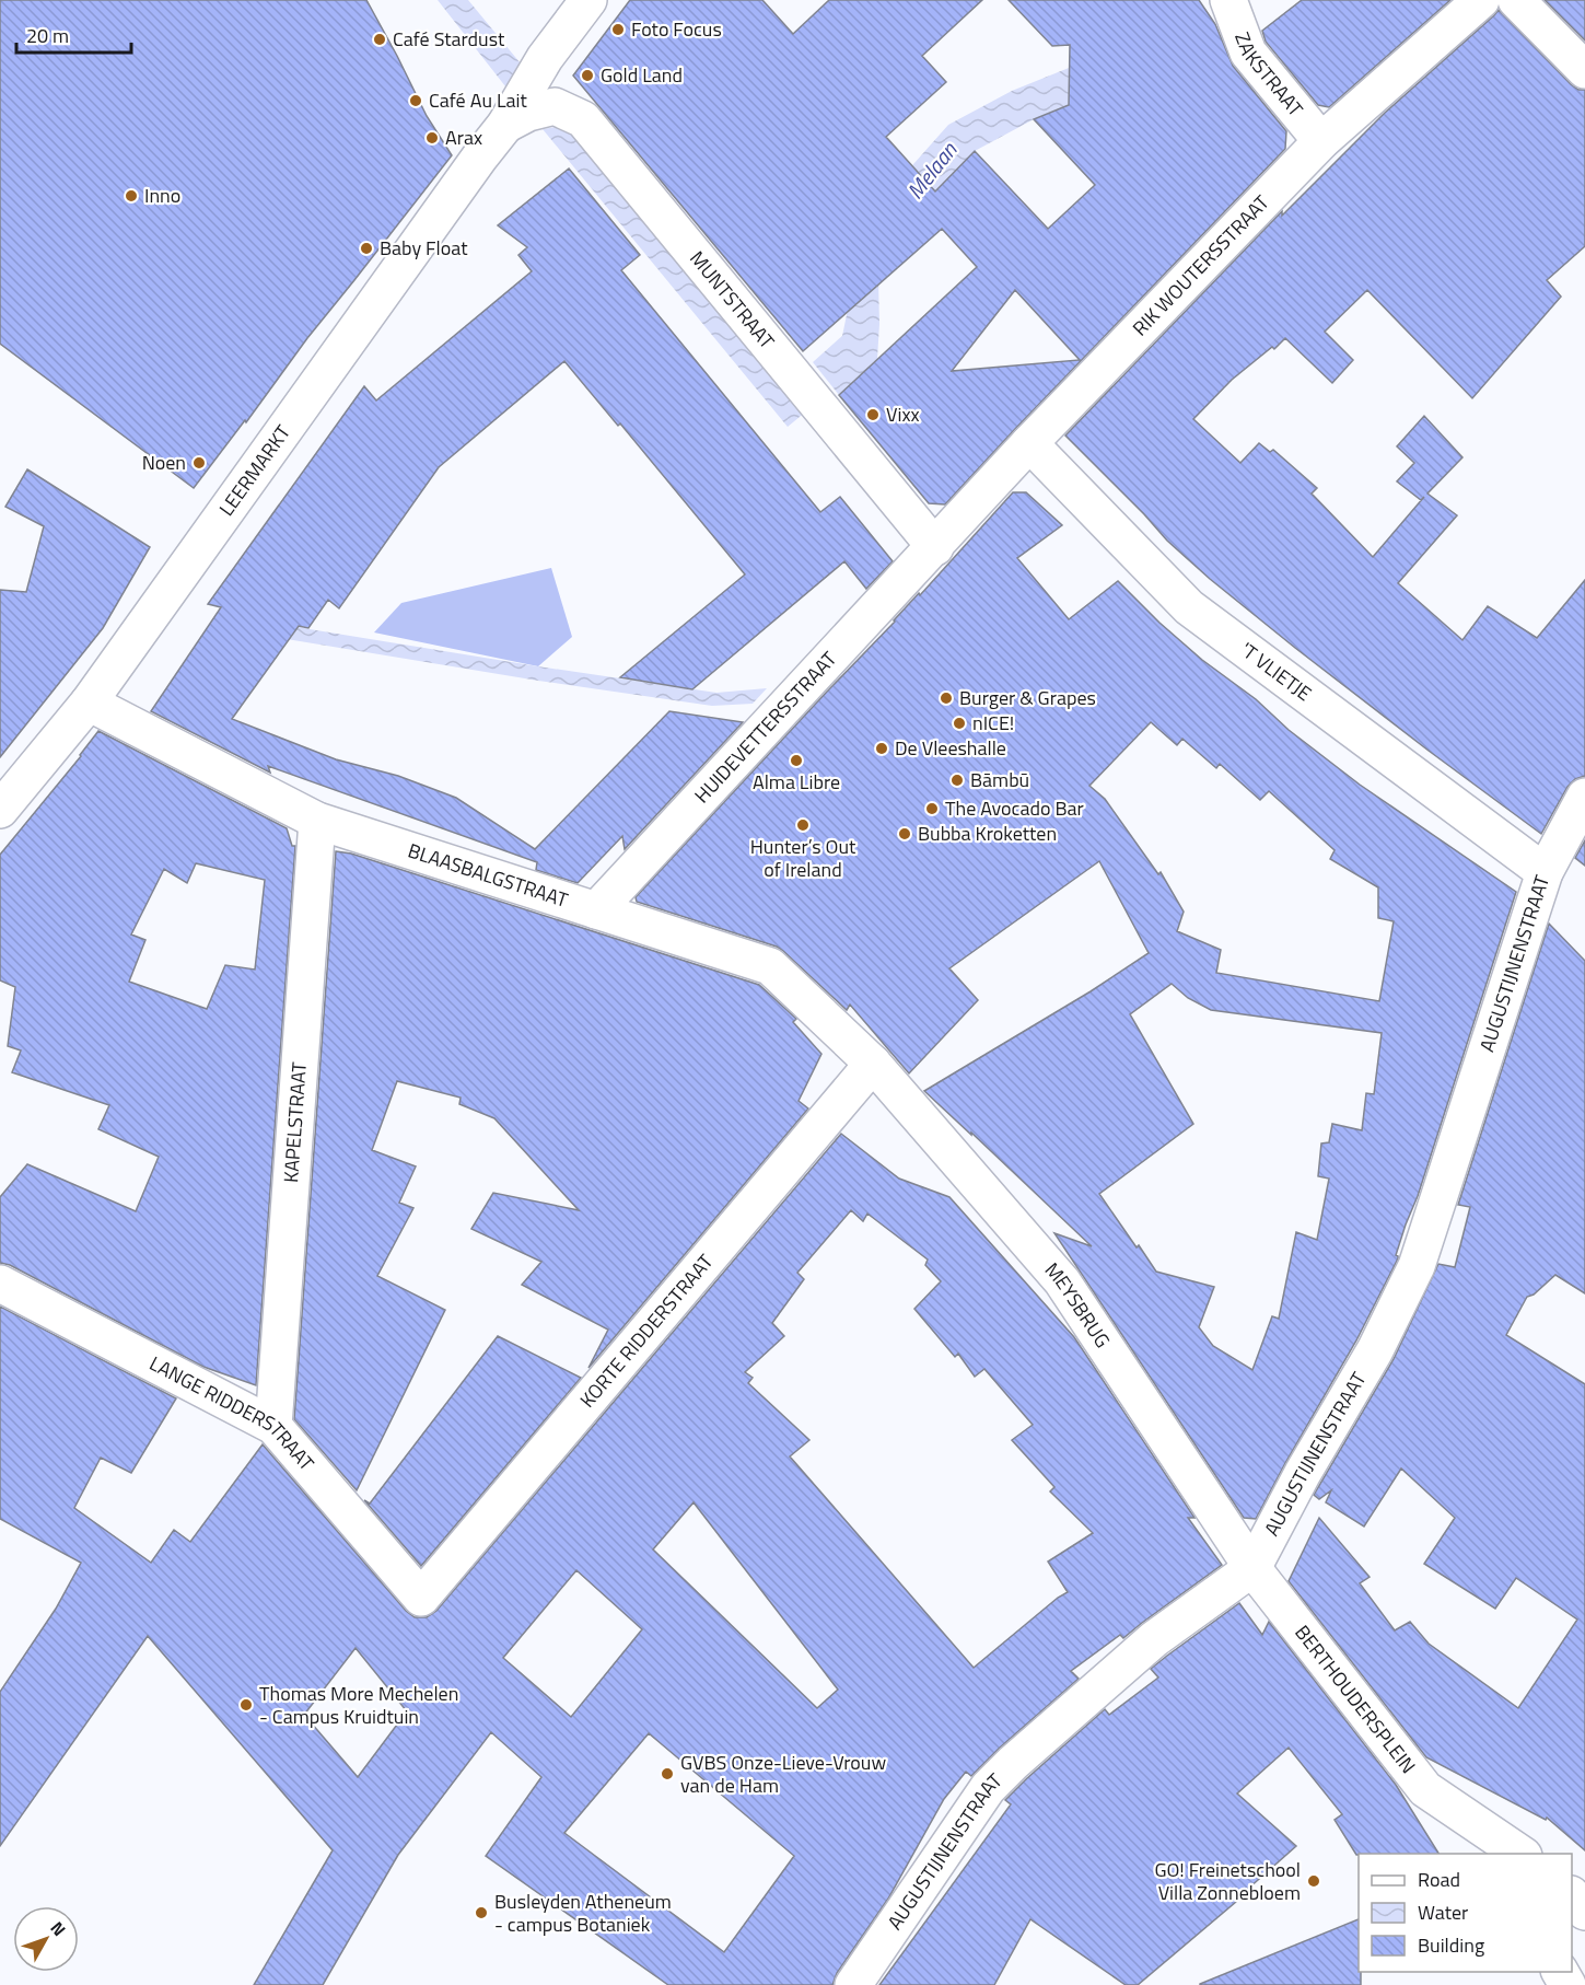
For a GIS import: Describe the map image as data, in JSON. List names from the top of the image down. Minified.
{"streets":{"street":["ZAKSTRAAT","RIK WOUTERSSTRAAT","MUNTSTRAAT","LEERMARKT","'T VLIETJE","HUIDEVETTERSSTRAAT","BLAASBALGSTRAAT","AUGUSTIJNENSTRAAT","KAPELSTRAAT","MEYSBRUG","KORTE RIDDERSTRAAT","LANGE RIDDERSTRAAT","BERTHOUDERSPLEIN"]},"crossings":[["ZAKSTRAAT","RIK WOUTERSSTRAAT"],["RIK WOUTERSSTRAAT","MUNTSTRAAT"],["RIK WOUTERSSTRAAT","'T VLIETJE"],["RIK WOUTERSSTRAAT","HUIDEVETTERSSTRAAT"],["MUNTSTRAAT","LEERMARKT"],["MUNTSTRAAT","HUIDEVETTERSSTRAAT"],["LEERMARKT","BLAASBALGSTRAAT"],["'T VLIETJE","AUGUSTIJNENSTRAAT"],["HUIDEVETTERSSTRAAT","BLAASBALGSTRAAT"],["BLAASBALGSTRAAT","KAPELSTRAAT"],["BLAASBALGSTRAAT","MEYSBRUG"],["BLAASBALGSTRAAT","KORTE RIDDERSTRAAT"],["AUGUSTIJNENSTRAAT","MEYSBRUG"],["AUGUSTIJNENSTRAAT","BERTHOUDERSPLEIN"],["KAPELSTRAAT","LANGE RIDDERSTRAAT"],["MEYSBRUG","KORTE RIDDERSTRAAT"],["MEYSBRUG","BERTHOUDERSPLEIN"],["KORTE RIDDERSTRAAT","LANGE RIDDERSTRAAT"]],"water":["Melaan"],"places":["Foto Focus","Café Stardust","Gold Land","Café Au Lait","Arax","Inno","Baby Float","Vixx","Noen","Burger & Grapes","nICE!","De Vleeshalle","Alma Libre","Bāmbū","The Avocado Bar","Hunter’s Out of Ireland","Bubba Kroketten","Thomas More Mechelen - Campus Kruidtuin","GVBS Onze-Lieve-Vrouw van de Ham","GO! Freinetschool Villa Zonnebloem","Busleyden Atheneum - campus Botaniek"],"legend":["Road","Water","Building"],"scale_bar":"20 m","north":"top right"}
